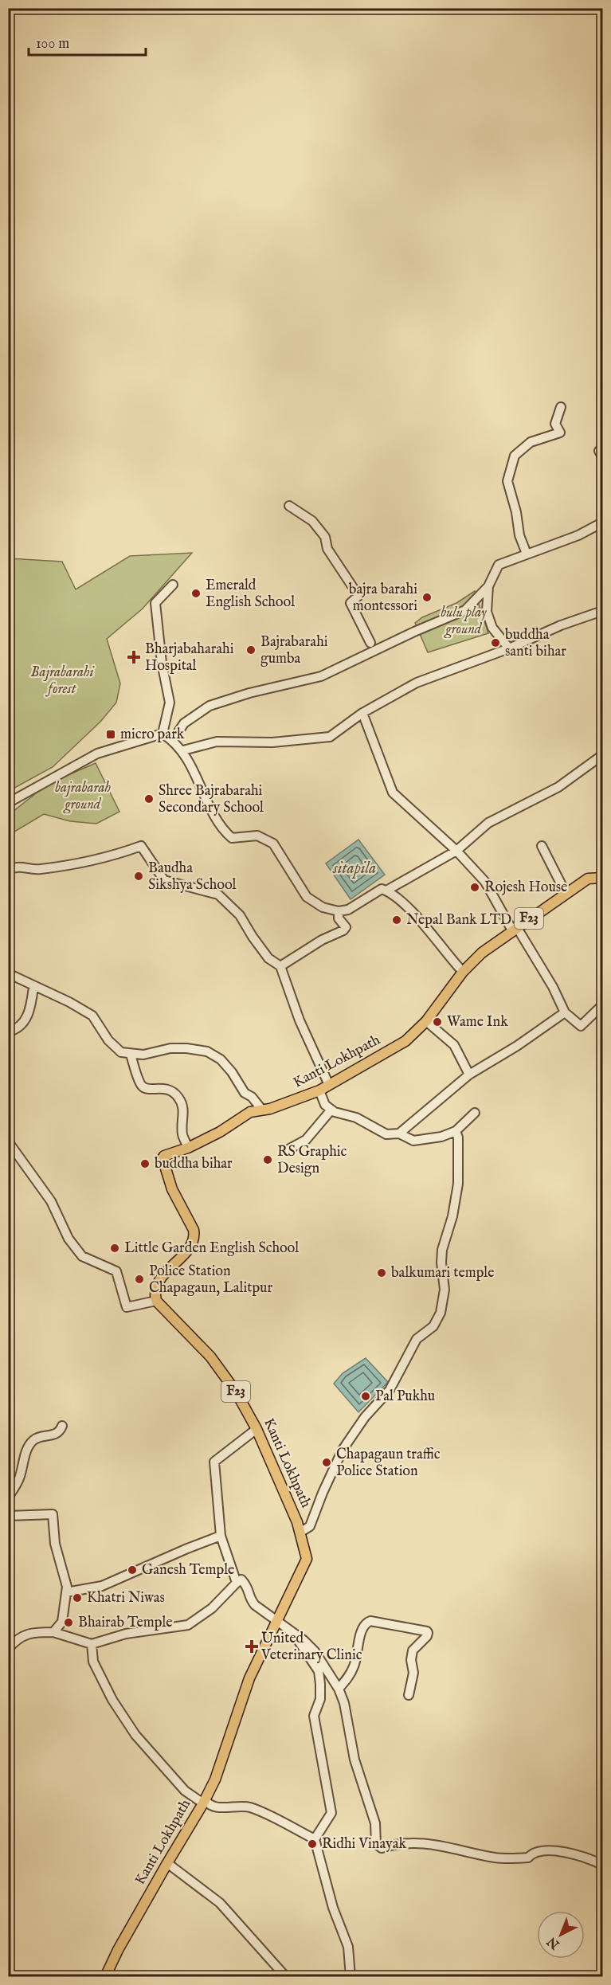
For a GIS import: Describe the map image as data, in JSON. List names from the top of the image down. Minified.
{"streets":{"main road":["F23","Kanti Lokhpath"]},"water":["sitapila"],"parks":["bulu play ground","Bajrabarahi forest","bajrabarah ground"],"places":{"other":["Emerald English School","bajra barahi montessori","buddha santi bihar","Bajrabarahi gumba","Shree Bajrabarahi Secondary School","Baudha Sikshya School","Rojesh House","Nepal Bank LTD","Wame Ink","RS Graphic Design","buddha bihar","Little Garden English School","balkumari temple","Police Station Chapagaun, Lalitpur","Pal Pukhu","Chapagaun traffic Police Station","Ganesh Temple","Khatri Niwas","Bhairab Temple","Ridhi Vinayak"],"health":["Bharjabaharahi Hospital","United Veterinary Clinic"],"transit":["micro park"]},"scale_bar":"100 m","north":"bottom left"}
